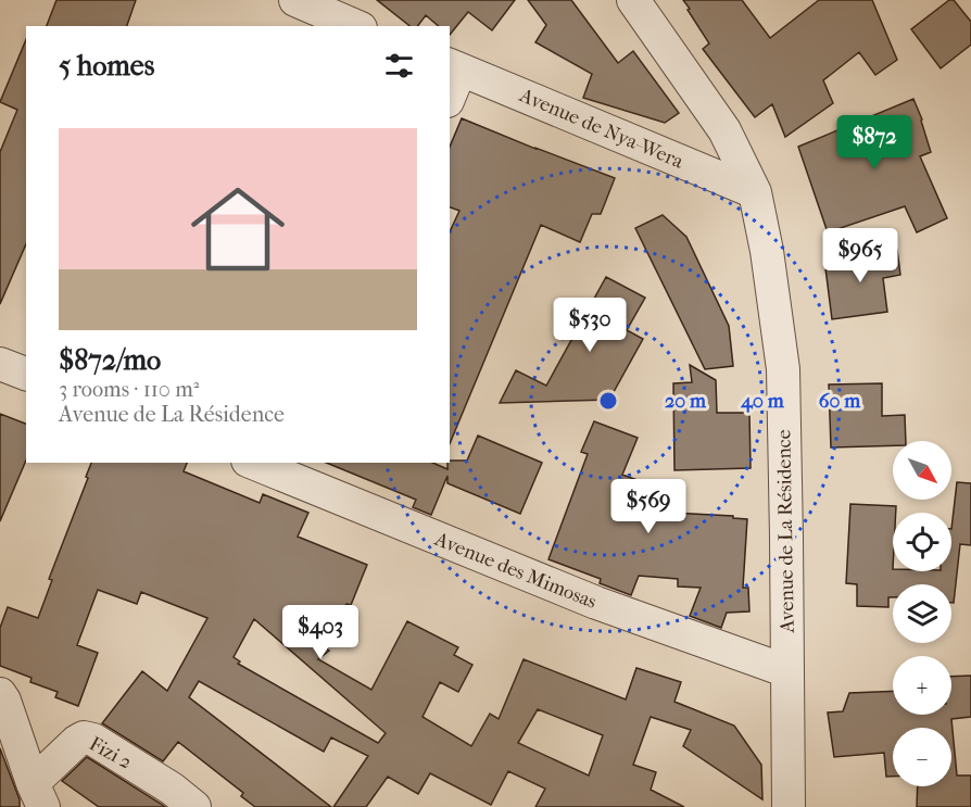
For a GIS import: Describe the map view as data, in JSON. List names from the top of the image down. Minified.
{"streets":{"street":["Avenue de Nya-Wera","Avenue de La Résidence","Avenue des Mimosas","Fizi 2"]},"crossings":[["Avenue de Nya-Wera","Avenue de La Résidence"],["Avenue de La Résidence","Avenue des Mimosas"]],"north":"bottom right","page":{"heading":"5 homes","list":[{"name":"$872/mo","note":"3 rooms · 110 m² · Avenue de La Résidence"}],"price":["$872","$965","$530","$569","$403"],"map_buttons":["+","−"]},"rings":["20 m","40 m","60 m"]}
